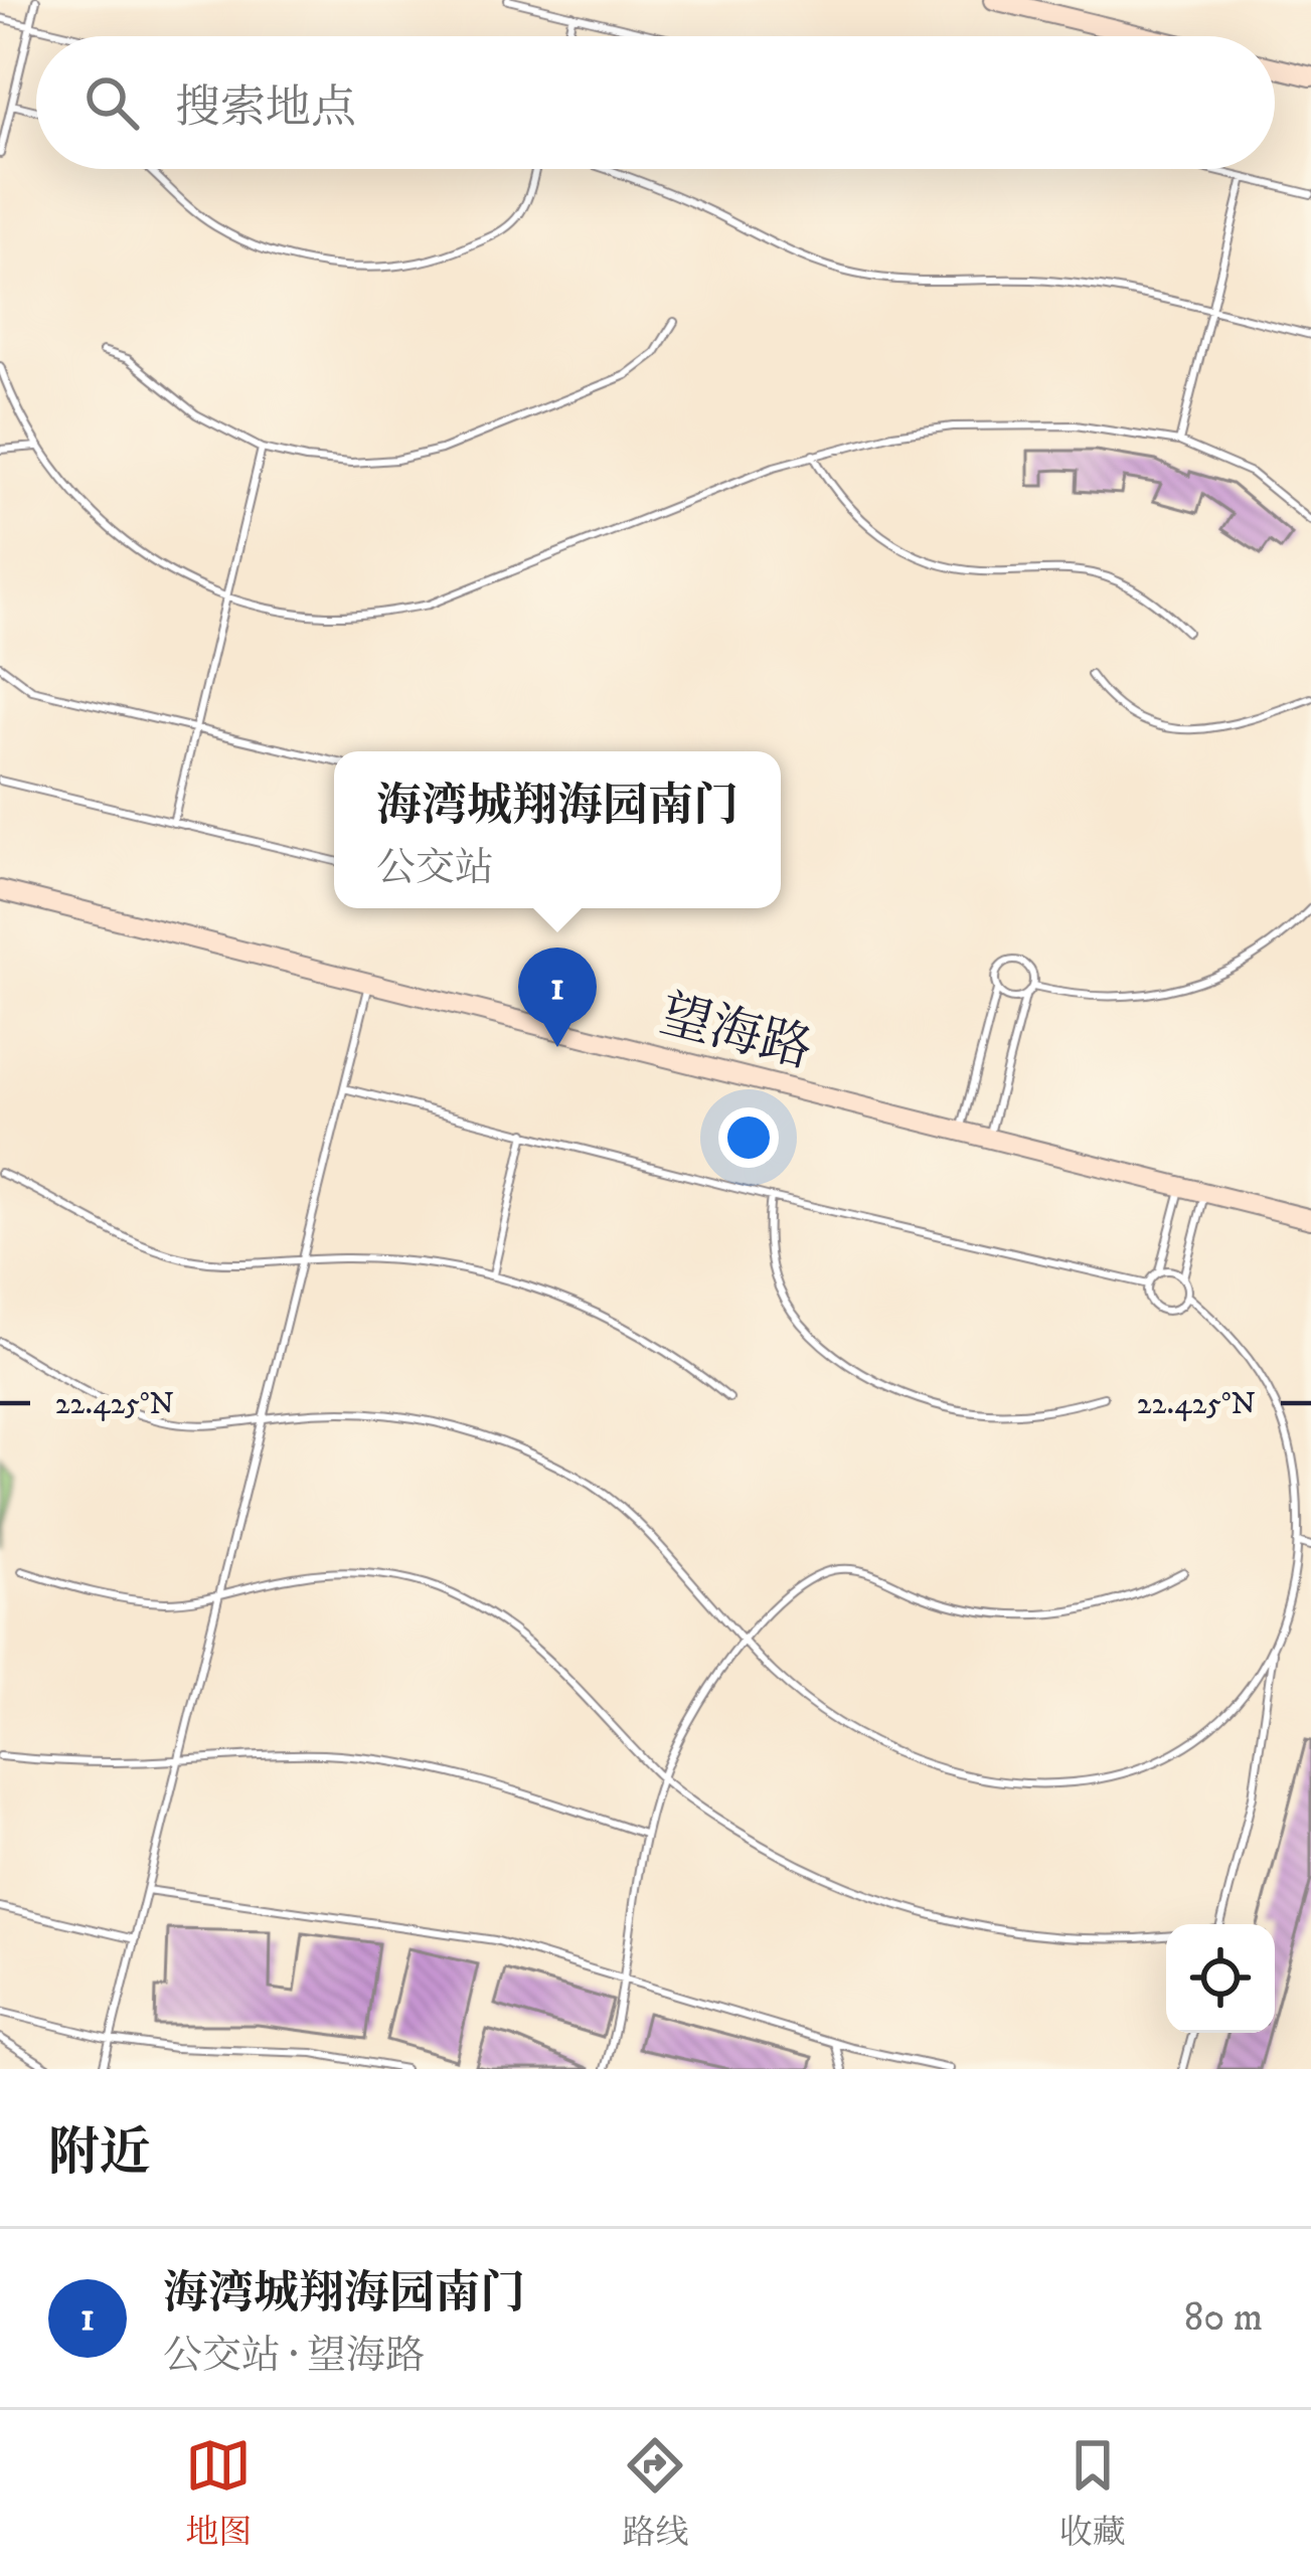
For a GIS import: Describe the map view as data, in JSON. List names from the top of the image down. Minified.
{"streets":{"street":["望海路"]},"page":{"search":"搜索地点","popup":["海湾城翔海园南门","公交站"],"pins":"1","heading":"附近","list":[{"mark":"1","name":"海湾城翔海园南门","note":"公交站 · 望海路","value":"80 m"}],"nav":["地图","路线","收藏"]},"coordinates":["22.425°N"]}
